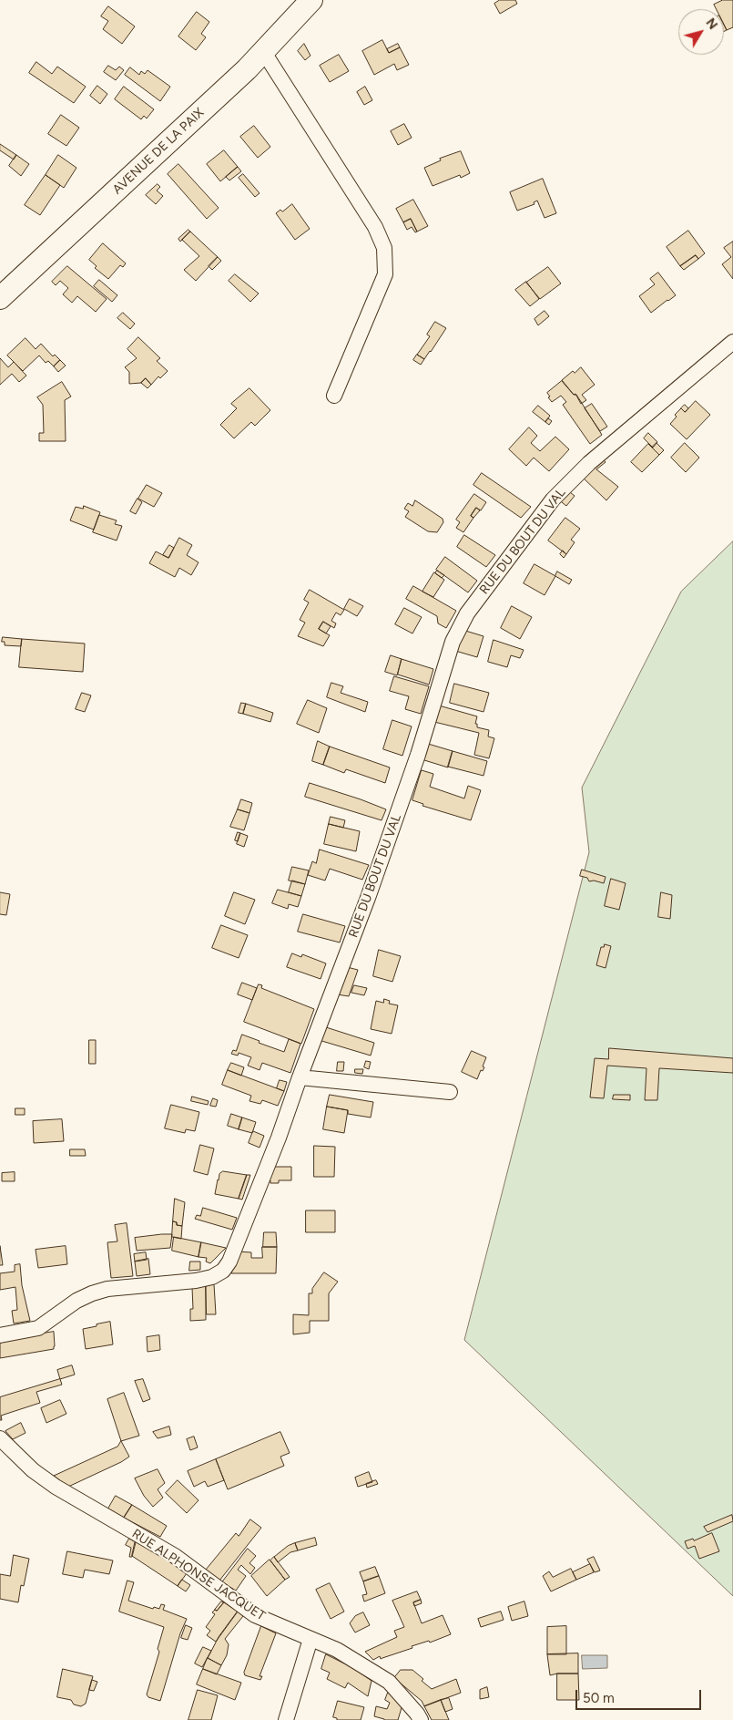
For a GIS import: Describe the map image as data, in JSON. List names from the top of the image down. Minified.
{"streets":{"main road":["AVENUE DE LA PAIX"],"street":["RUE DU BOUT DU VAL","RUE ALPHONSE JACQUET"]},"scale_bar":"50 m","north":"top right"}
